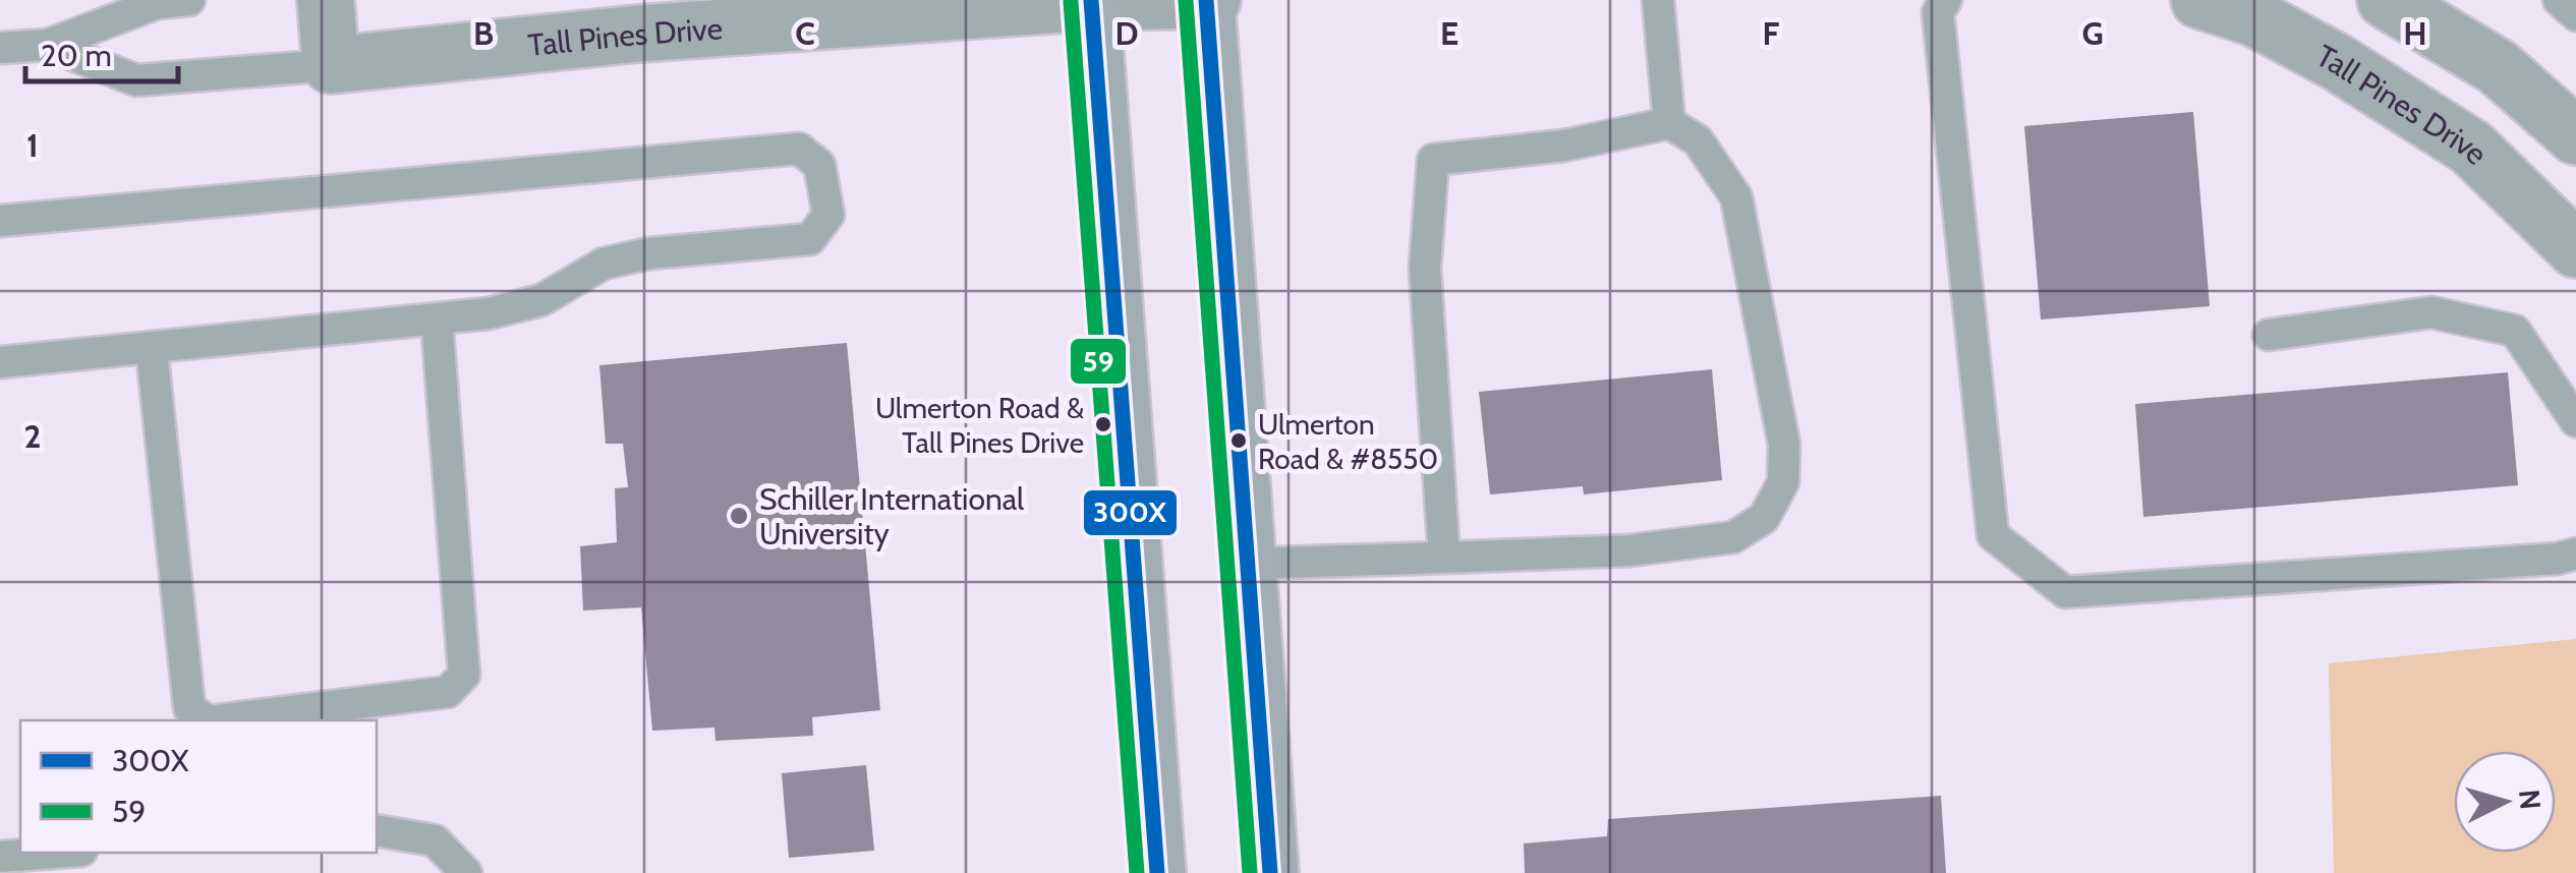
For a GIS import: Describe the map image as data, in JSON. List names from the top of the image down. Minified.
{"streets":{"street":["Tall Pines Drive"]},"places":["Ulmerton Road & Tall Pines Drive","Ulmerton Road & #8550","Schiller International University"],"lines":["transit line 300X","transit line 59"],"legend":["300X","59"],"scale_bar":"20 m","north":"right","grid":{"columns":["B","C","D","E","F","G","H"],"rows":["1","2"]}}
